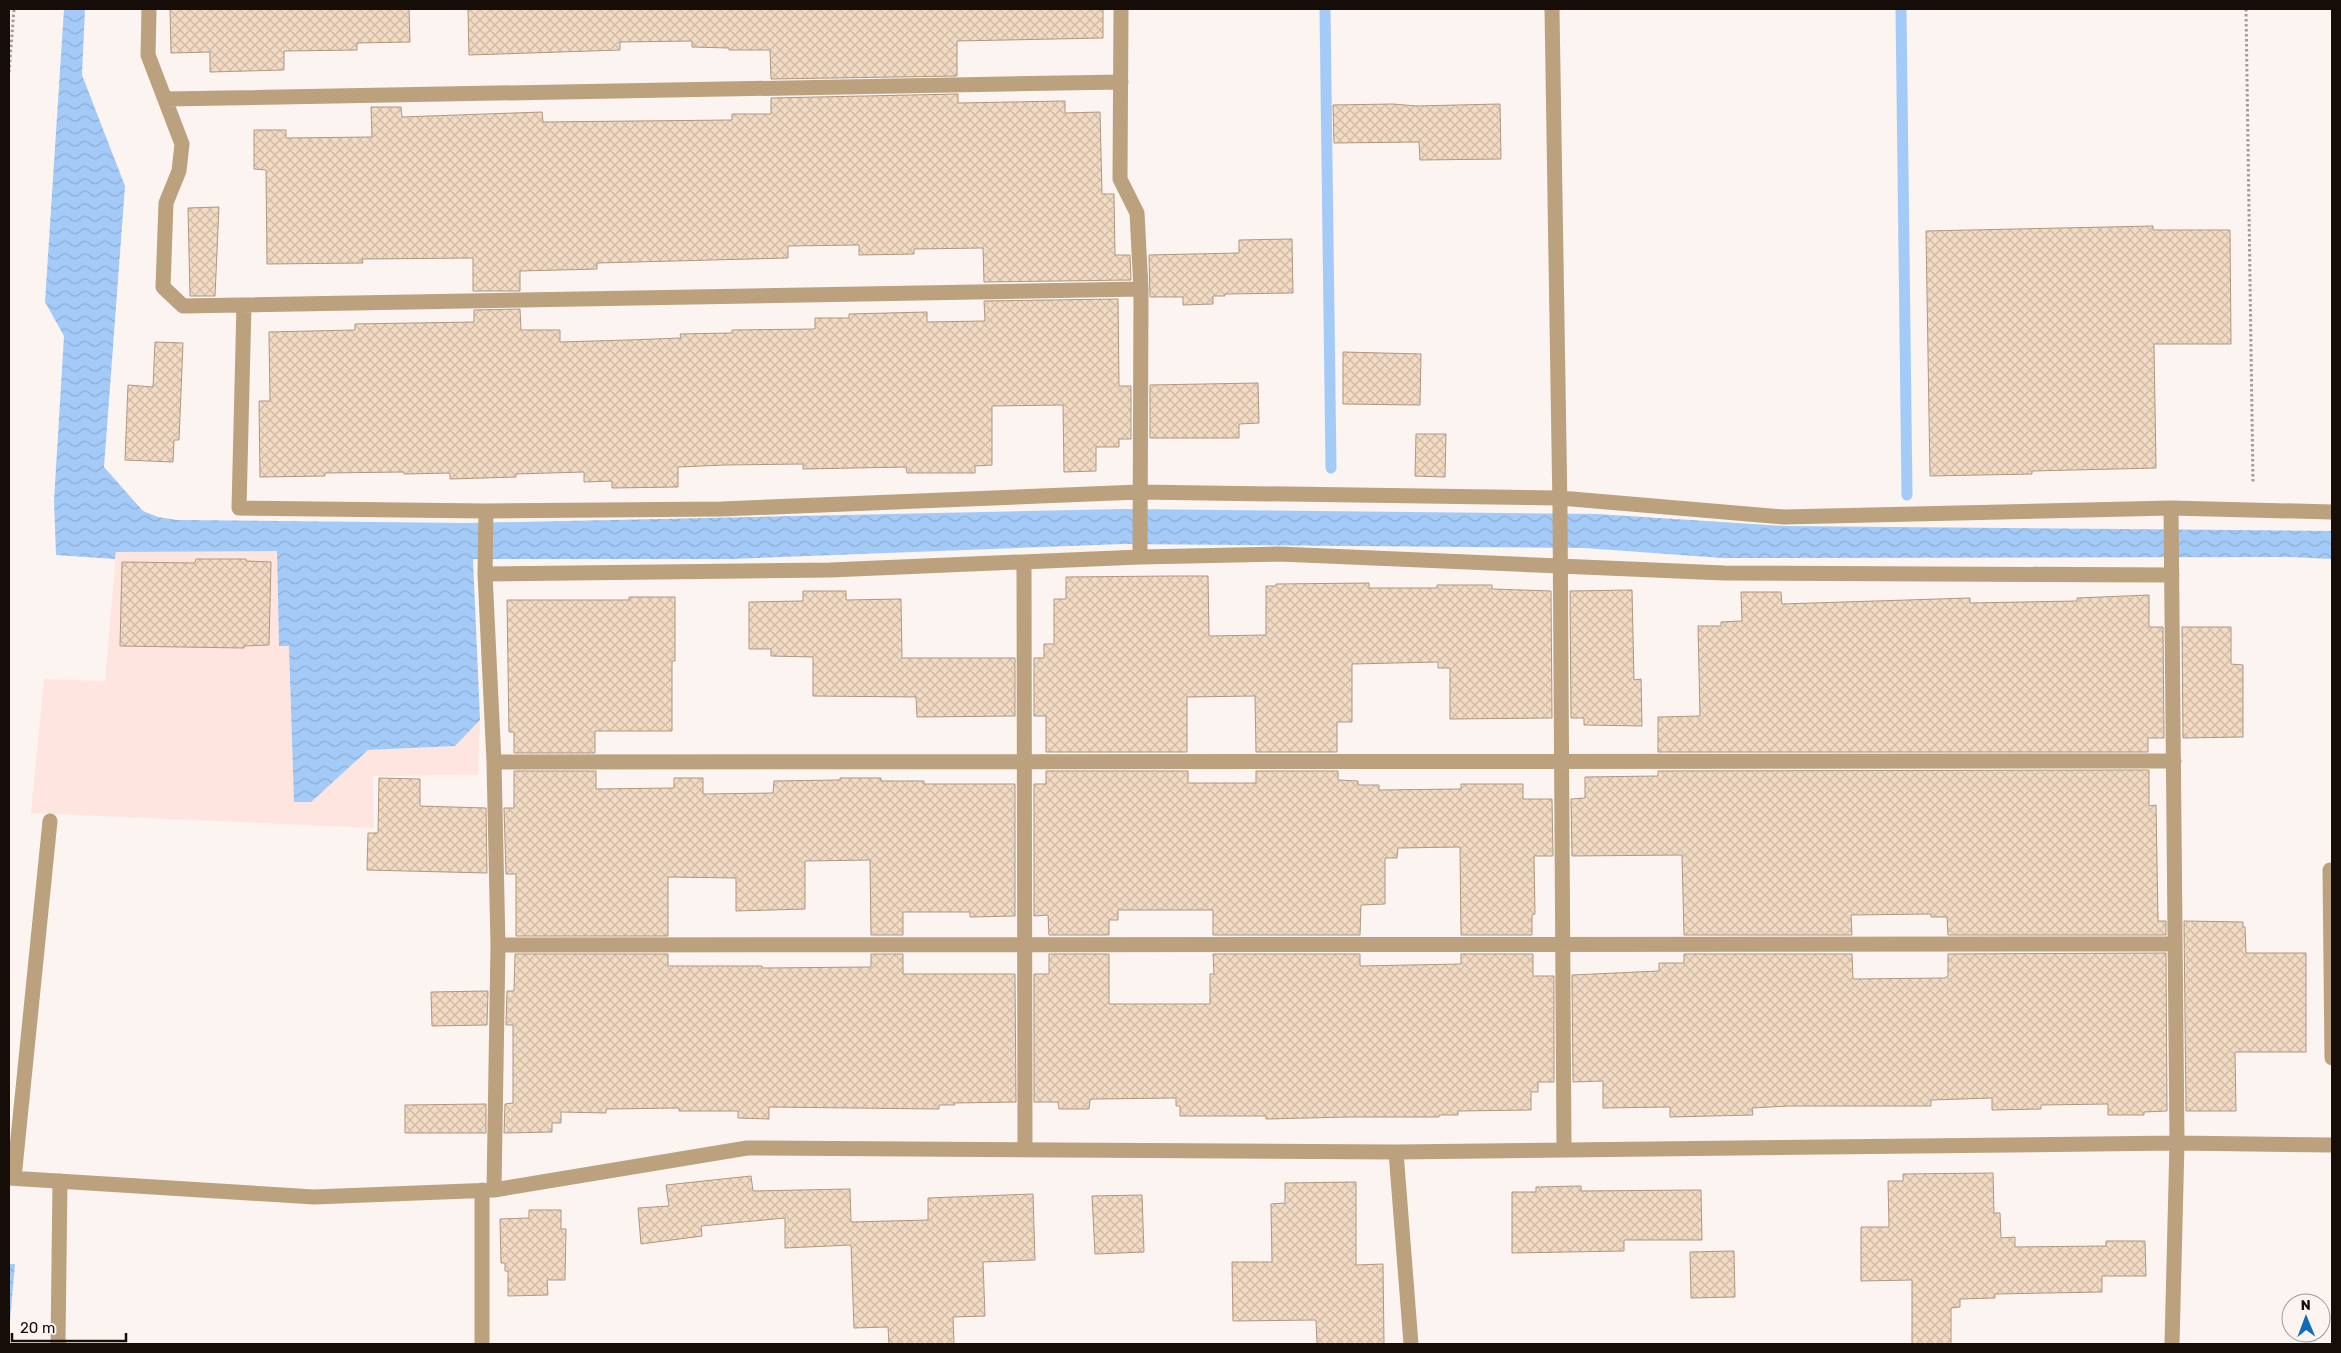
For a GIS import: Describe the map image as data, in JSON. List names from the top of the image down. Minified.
{"scale_bar":"20 m","north":"top"}
